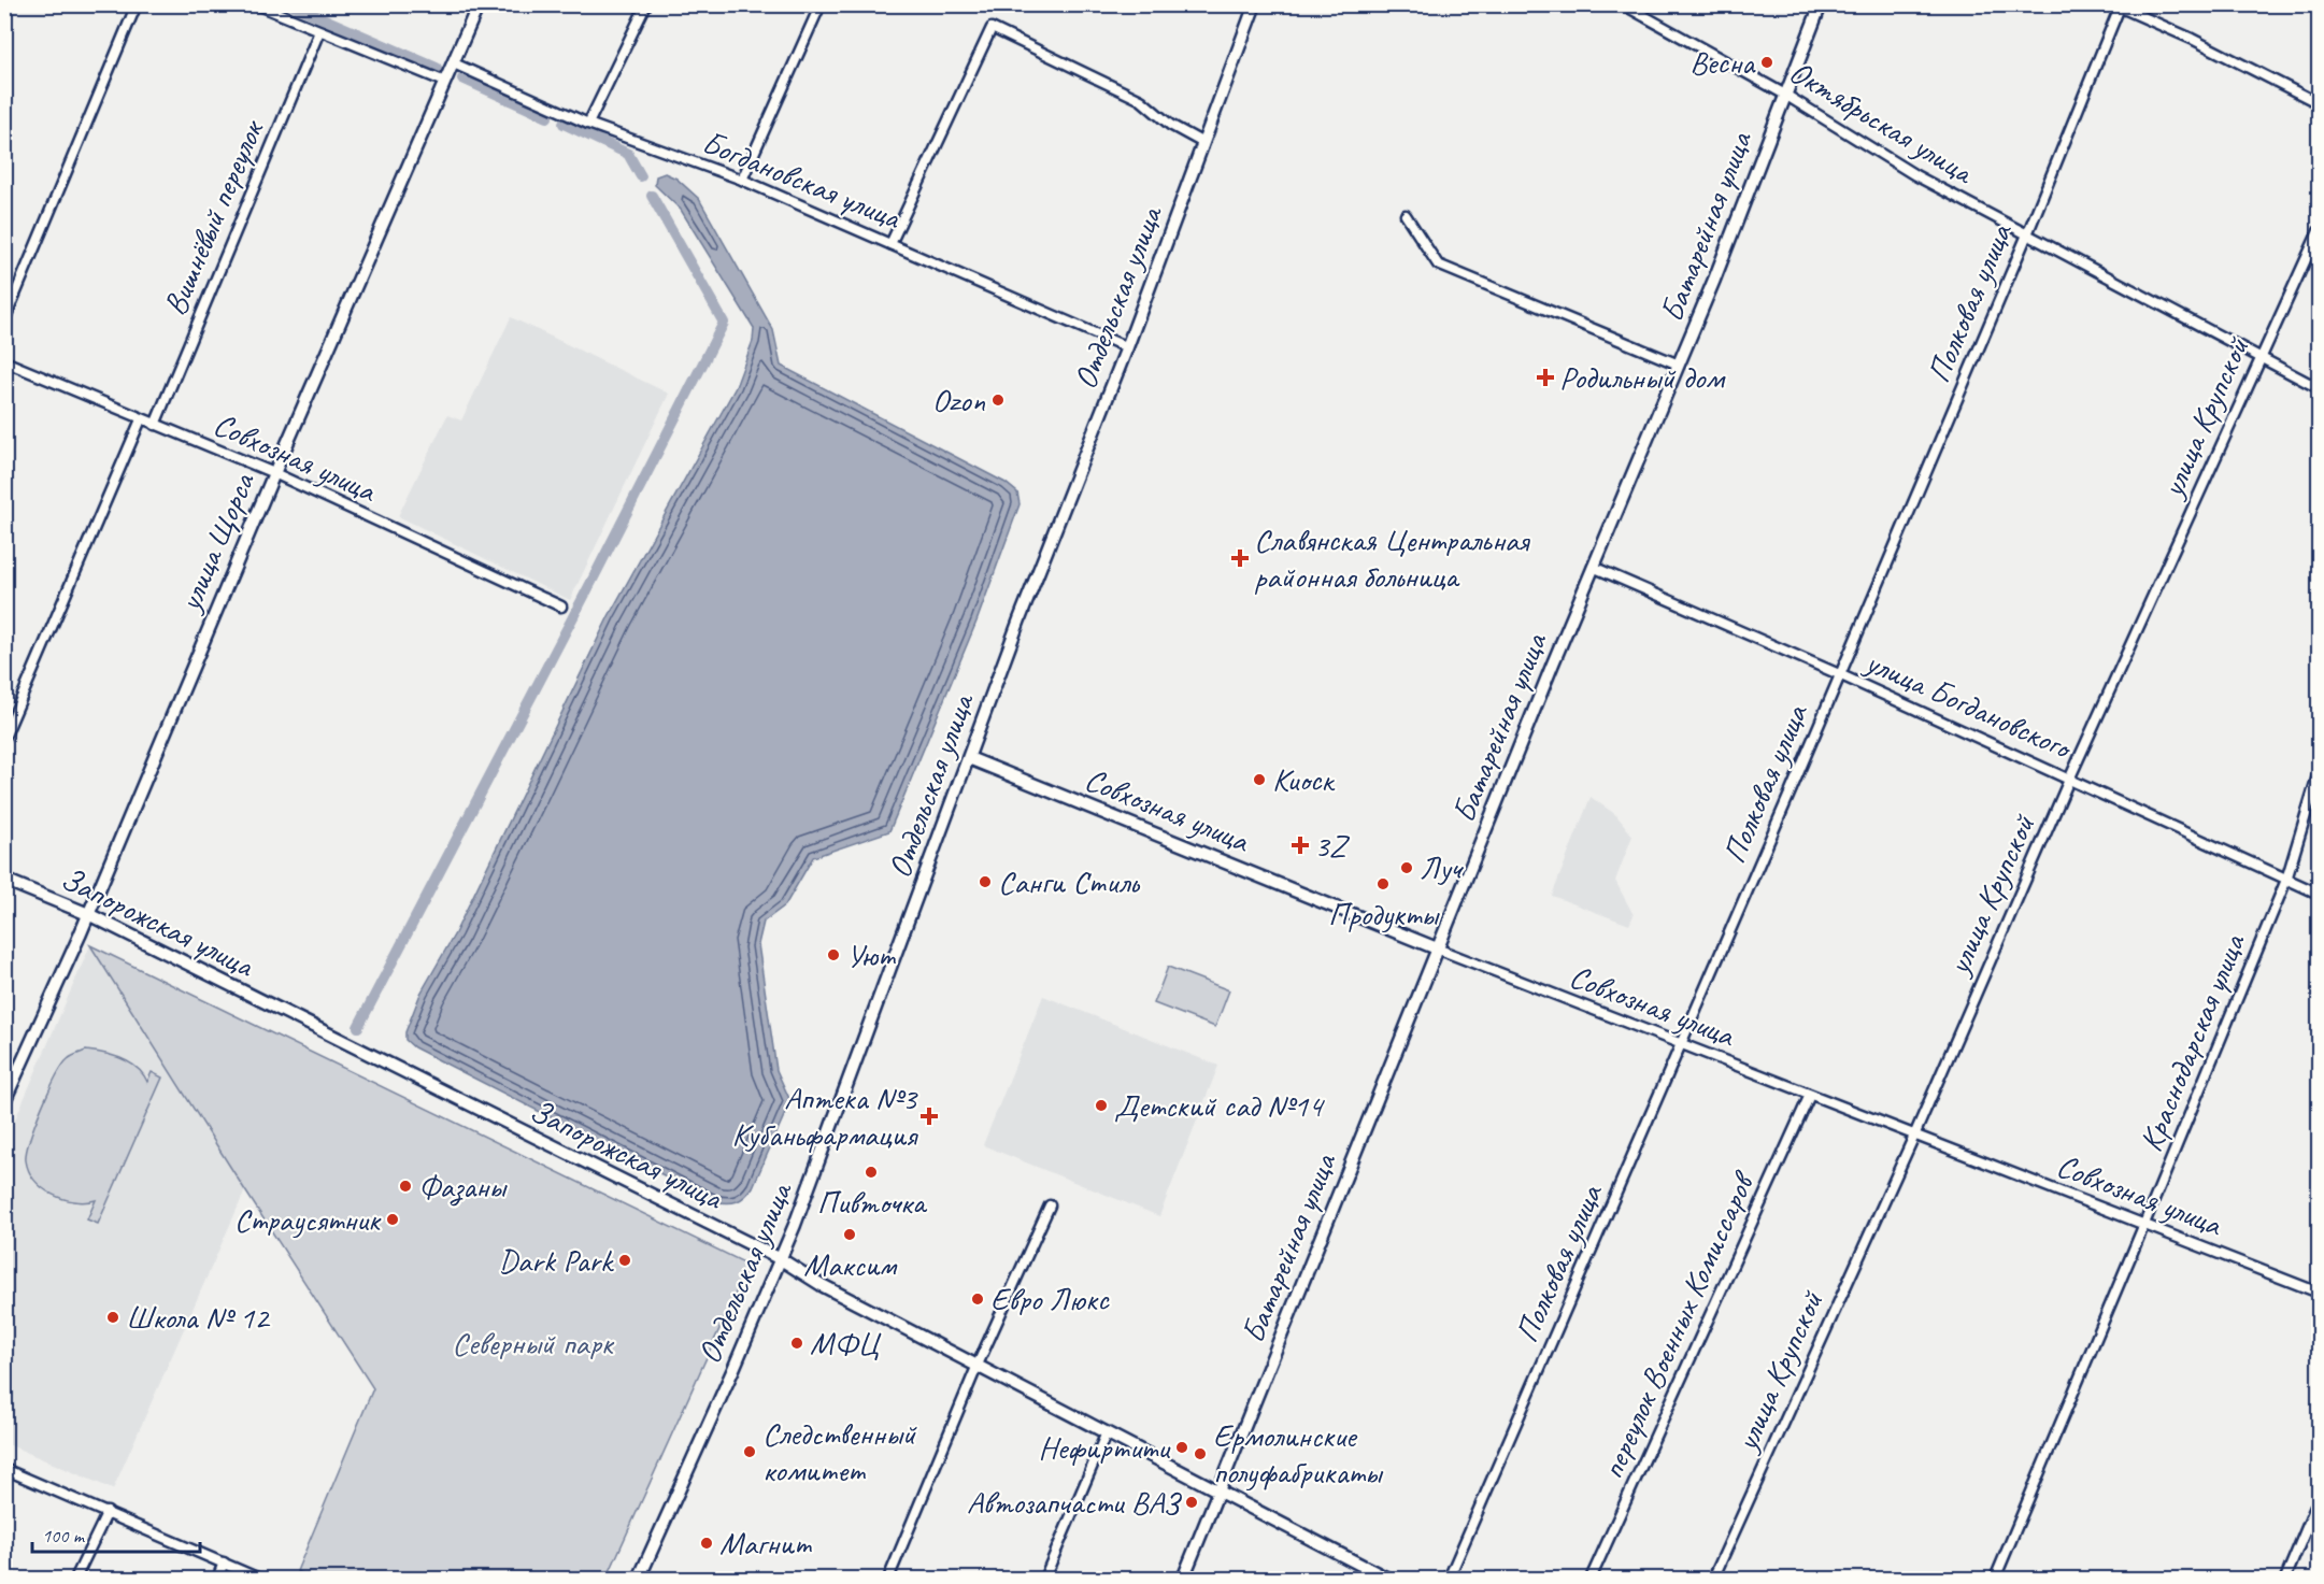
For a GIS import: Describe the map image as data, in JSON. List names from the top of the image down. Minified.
{"streets":{"street":["Октябрьская улица","Богдановская улица","Вишнёвый переулок","Батарейная улица","Отдельская улица","Полковая улица","улица Крупской","Совхозная улица","улица Щорса","улица Богдановского","Запорожская улица","Краснодарская улица","переулок Военных Комиссаров"]},"crossings":[["Октябрьская улица","Батарейная улица"],["Октябрьская улица","Полковая улица"],["Октябрьская улица","улица Крупской"],["Богдановская улица","Отдельская улица"],["Богдановская улица","улица Щорса"],["Вишнёвый переулок","Совхозная улица"],["Батарейная улица","Совхозная улица"],["Батарейная улица","улица Богдановского"],["Батарейная улица","Запорожская улица"],["Отдельская улица","Совхозная улица"],["Отдельская улица","Запорожская улица"],["Полковая улица","Совхозная улица"],["Полковая улица","улица Богдановского"],["улица Крупской","Совхозная улица"],["улица Крупской","улица Богдановского"],["Совхозная улица","улица Щорса"],["Совхозная улица","Краснодарская улица"],["Совхозная улица","переулок Военных Комиссаров"],["улица Щорса","Запорожская улица"],["улица Богдановского","Краснодарская улица"]],"parks":["Северный парк"],"places":{"other":["Весна","Ozon","Киоск","Луч","Санги Стиль","Продукты","Уют","Детский сад №14","Пивточка","Фазаны","Страусятник","Максим","Dark Park","Евро Люкс","Школа № 12","МФЦ","Нефиртити","Следственный комитет","Ермолинские полуфабрикаты","Автозапчасти ВАЗ","Магнит"],"health":["Родильный дом","Славянская Центральная районная больница","3Z","Аптека №3 Кубаньфармация"]},"scale_bar":"100 m"}
